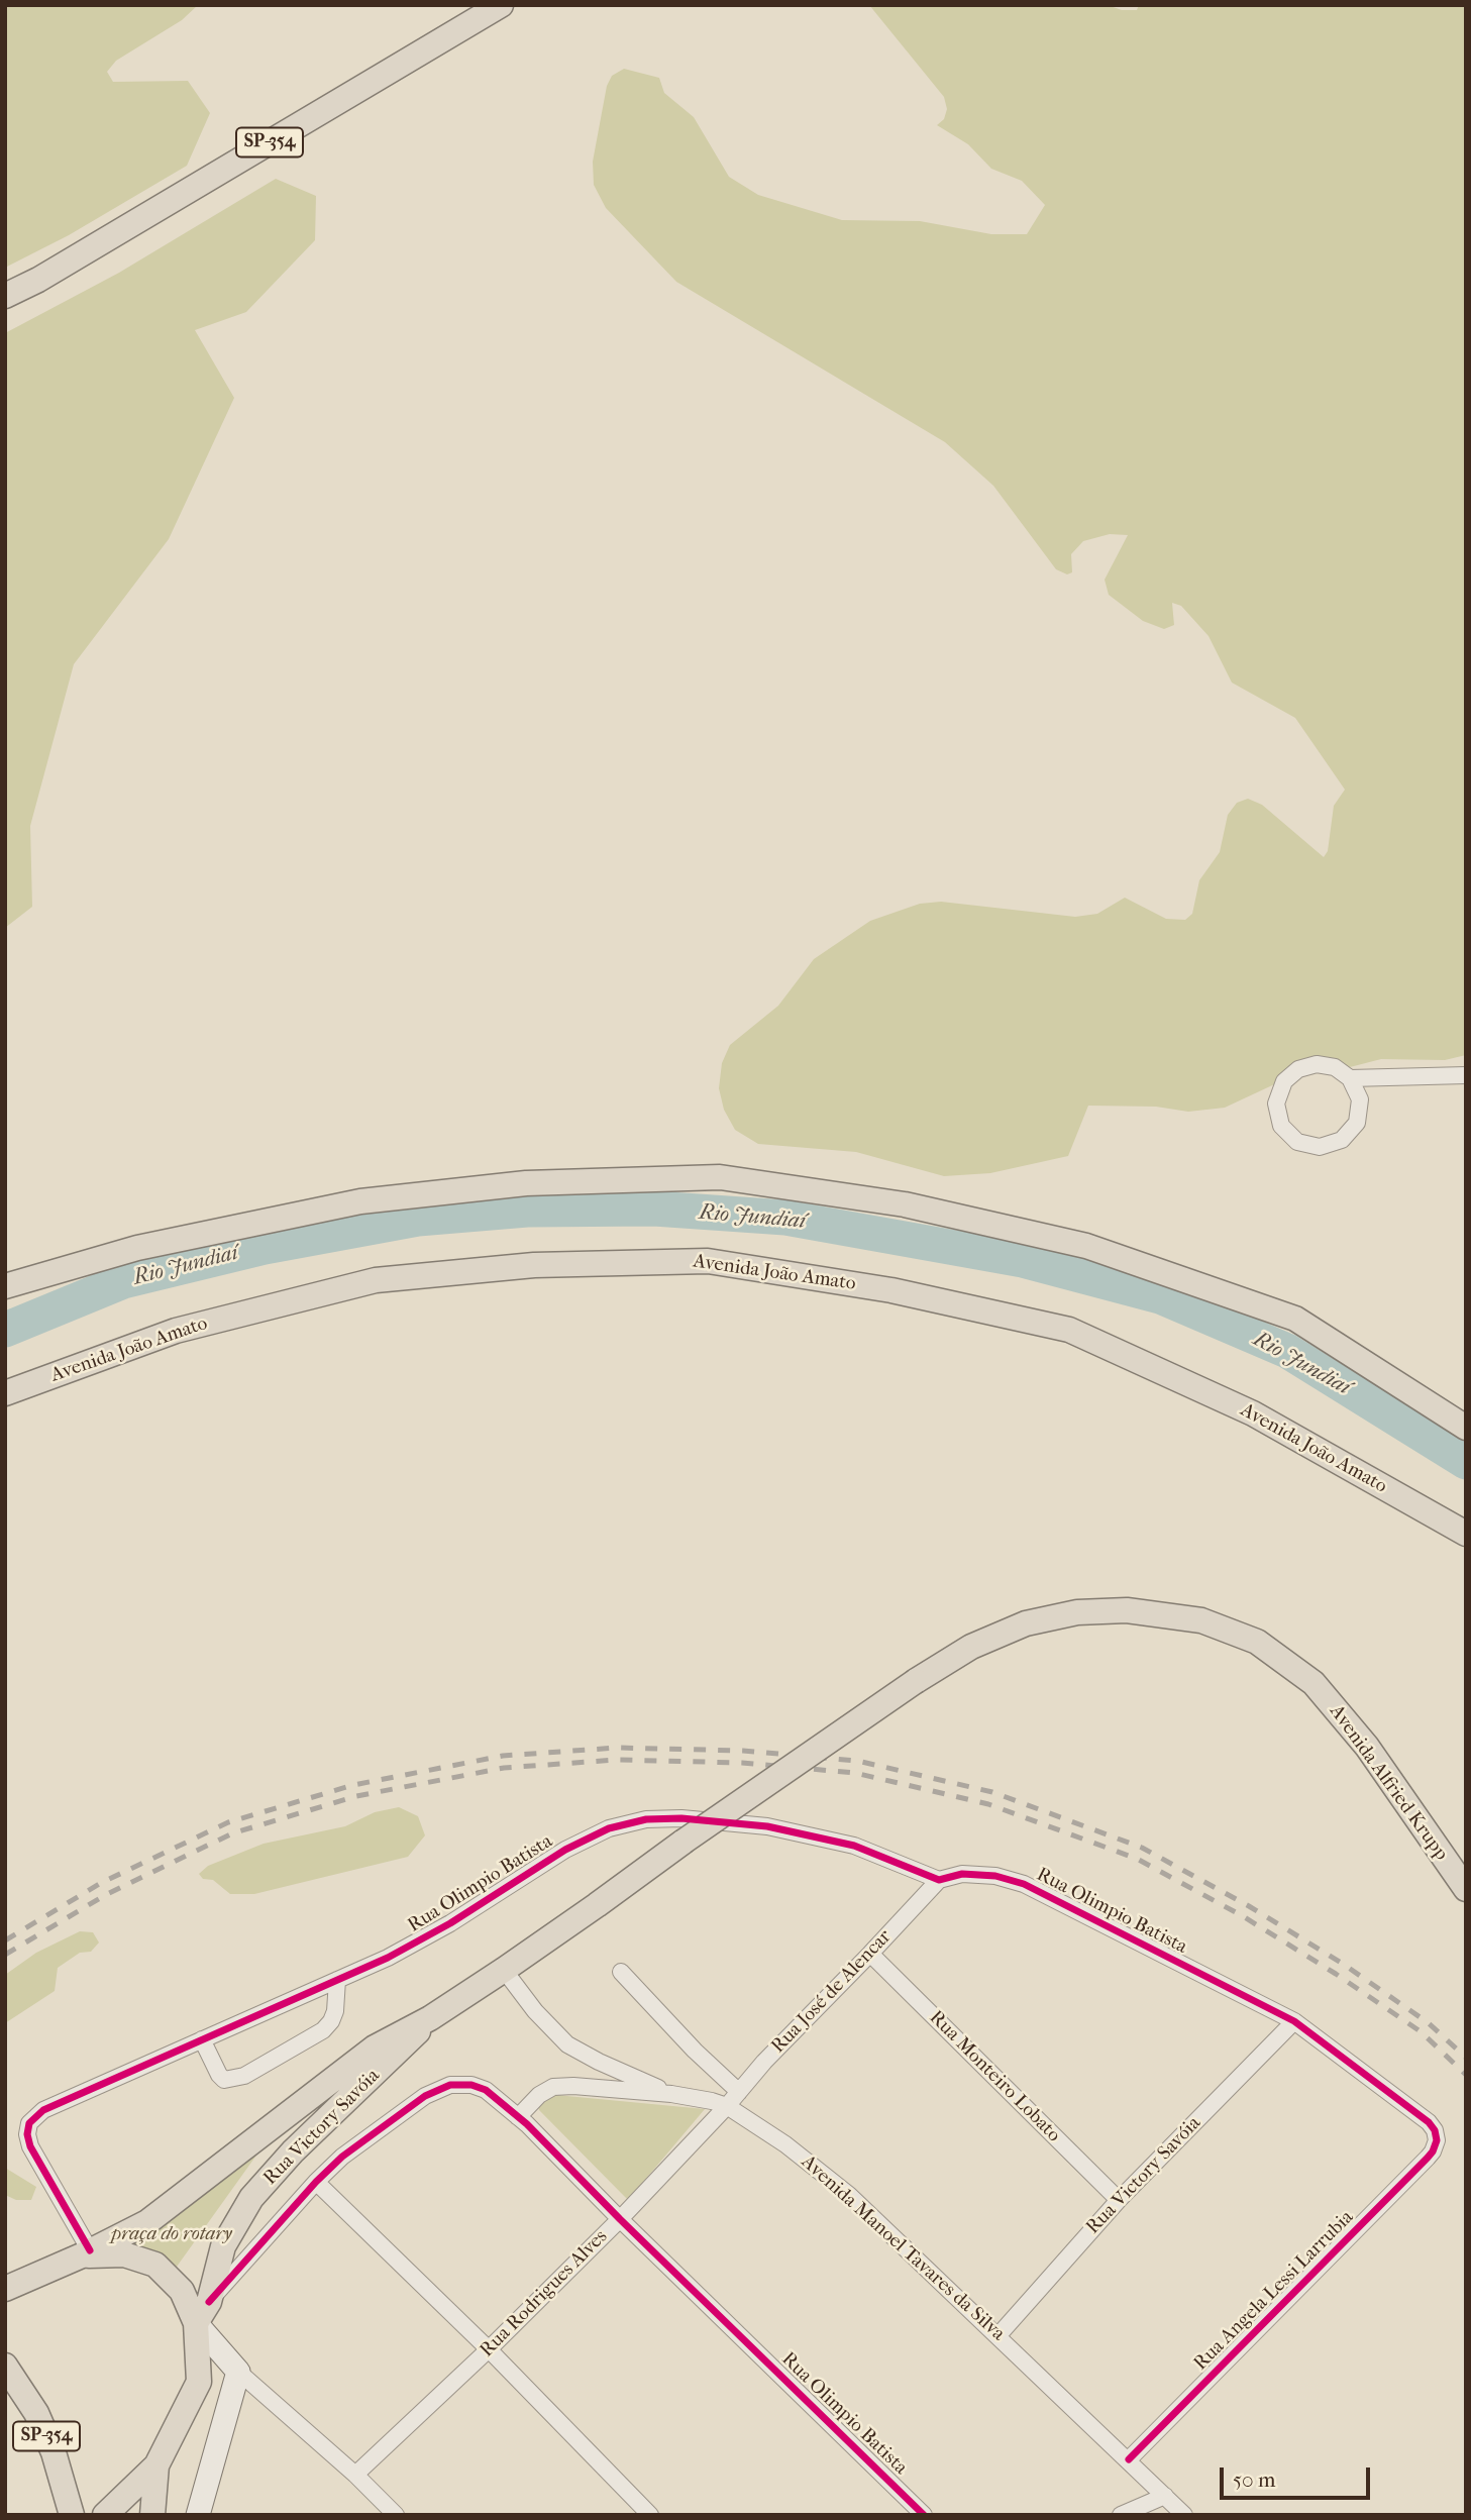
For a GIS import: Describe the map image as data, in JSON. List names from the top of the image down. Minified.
{"streets":{"main road":["SP-354","Avenida João Amato","Avenida Alfried Krupp","Rua Victory Savóia"],"street":["Rua Olimpio Batista","Rua José de Alencar","Rua Monteiro Lobato","Avenida Manoel Tavares da Silva","Rua Angela Lessi Larrubia","Rua Rodrigues Alves"]},"crossings":[["Avenida Alfried Krupp","Rua Victory Savóia"],["Rua Olimpio Batista","Rua José de Alencar"],["Rua Olimpio Batista","Rua Victory Savóia"],["Rua Olimpio Batista","Rua Angela Lessi Larrubia"],["Rua Olimpio Batista","Rua Rodrigues Alves"],["Rua José de Alencar","Rua Monteiro Lobato"],["Rua José de Alencar","Avenida Manoel Tavares da Silva"],["Rua José de Alencar","Rua Rodrigues Alves"],["Rua Monteiro Lobato","Rua Victory Savóia"],["Rua Victory Savóia","Avenida Manoel Tavares da Silva"],["Avenida Manoel Tavares da Silva","Rua Angela Lessi Larrubia"],["Avenida Manoel Tavares da Silva","Rua Rodrigues Alves"]],"water":["Rio Jundiaí"],"parks":["praça do rotary"],"scale_bar":"50 m"}
